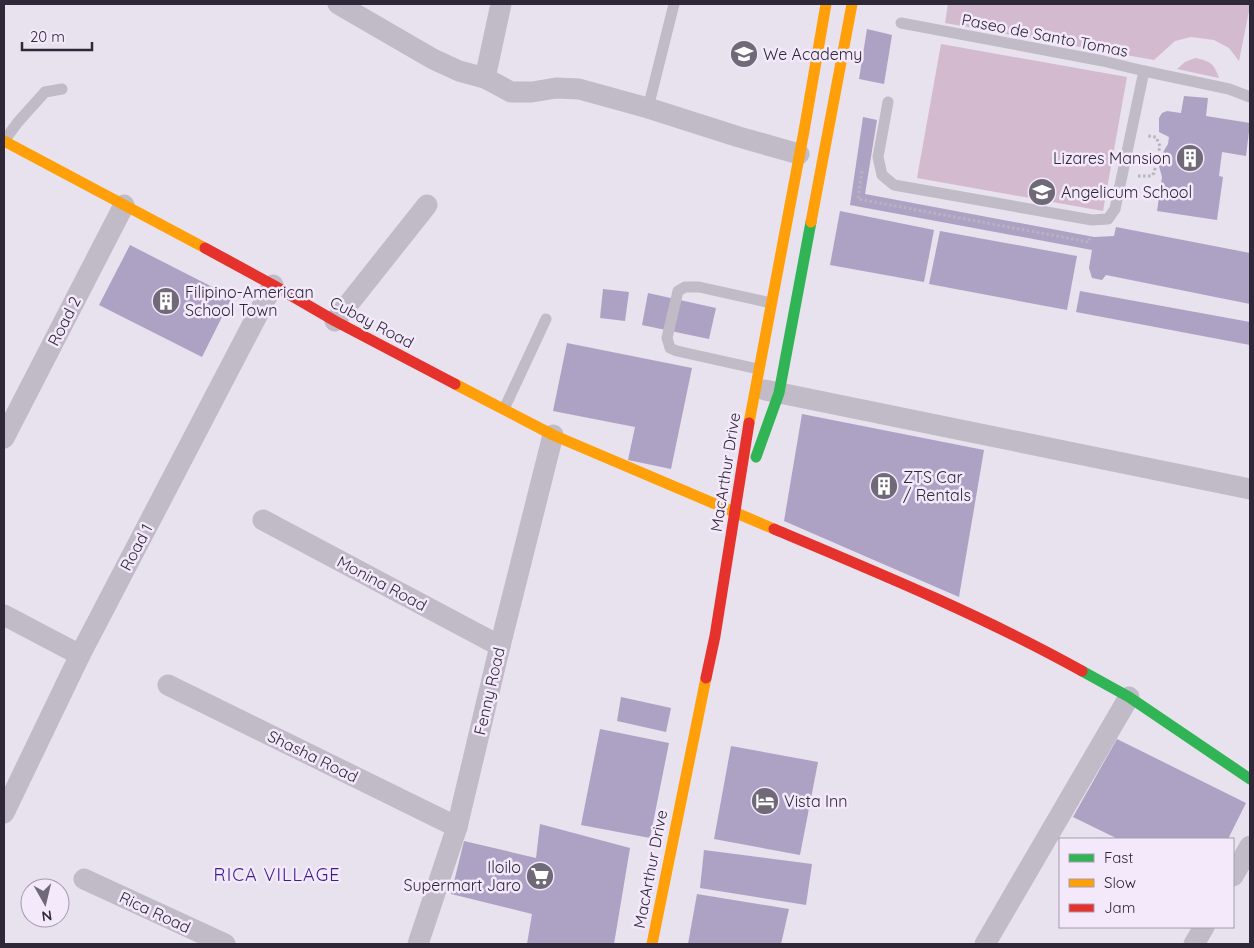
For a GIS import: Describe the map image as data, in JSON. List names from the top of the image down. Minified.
{"streets":{"main road":["Cubay Road","MacArthur Drive"],"street":["Road 2","Road 1","Monina Road","Fenny Road","Shasha Road","Rica Road"],"lane":["Paseo de Santo Tomas"]},"crossings":[["Road 2","Cubay Road"],["Cubay Road","MacArthur Drive"],["Cubay Road","Road 1"],["Cubay Road","Fenny Road"],["Monina Road","Fenny Road"],["Fenny Road","Shasha Road"]],"districts":["RICA VILLAGE"],"places":{"school or university":["We Academy","Angelicum School"],"building":["Lizares Mansion","Filipino-American School Town","ZTS Car / Rentals"],"hotel":["Vista Inn"],"supermarket":["Iloilo Supermart Jaro"]},"legend":["Fast","Slow","Jam"],"scale_bar":"20 m","north":"bottom"}
